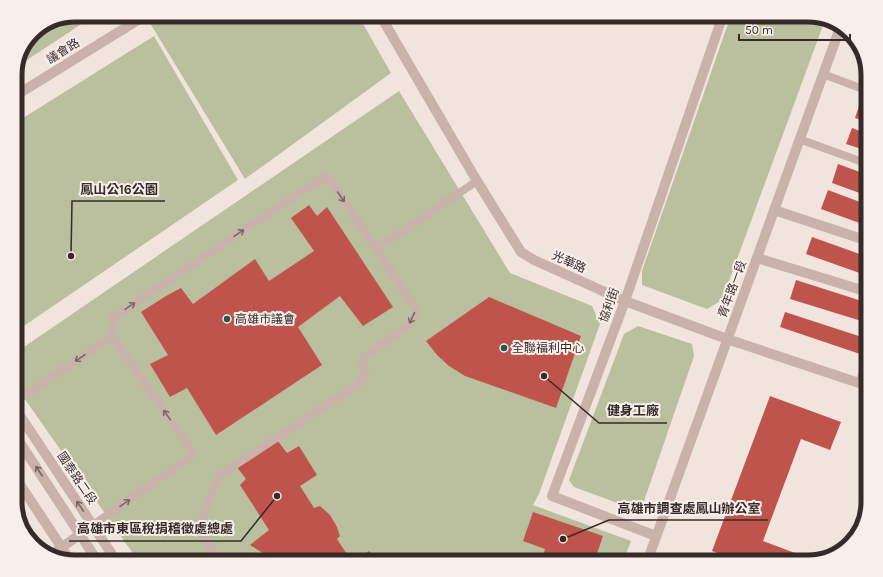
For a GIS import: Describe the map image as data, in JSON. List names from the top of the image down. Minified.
{"streets":{"street":["議會路","光華路","青年路一段","協利街","國泰路二段"]},"crossings":[["光華路","青年路一段"],["光華路","協利街"],["青年路一段","協利街"]],"places":["鳳山公16公園","高雄市議會","全聯福利中心","健身工廠","高雄市東區稅捐稽徵處總處","高雄市調查處鳳山辦公室"],"scale_bar":"50 m"}
